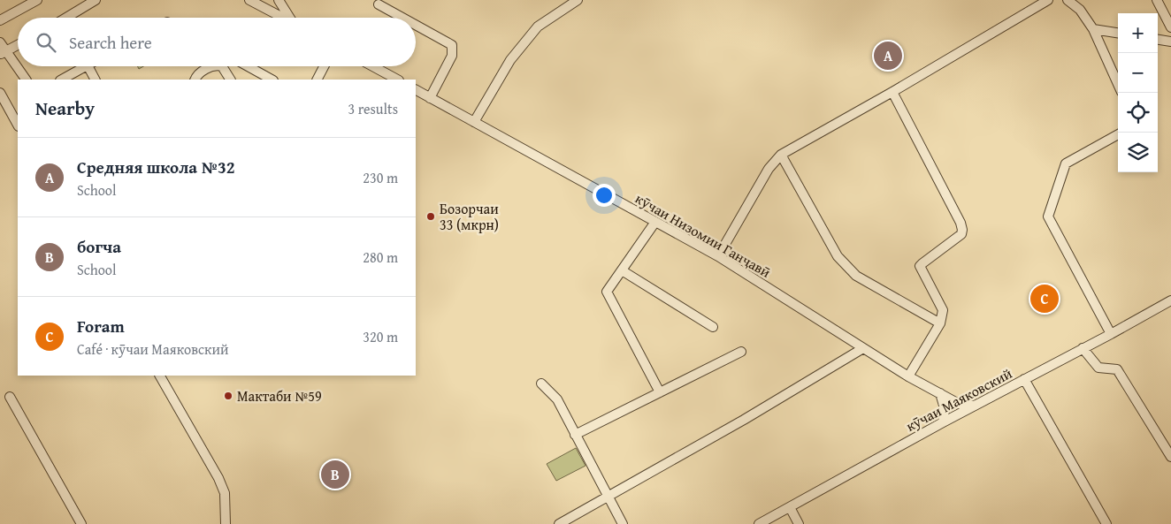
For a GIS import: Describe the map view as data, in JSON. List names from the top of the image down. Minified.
{"streets":{"street":["кӯчаи Низомии Ганҷавӣ","кӯчаи Маяковский"]},"crossings":[["кӯчаи Низомии Ганҷавӣ","кӯчаи Маяковский"]],"places":["Бозорчаи 33 (мкрн)","Мактаби №59"],"page":{"map_buttons":["+","−"],"search":"Search here","pins":["A","C","B"],"heading":["Nearby","3 results"],"list":[{"mark":"A","name":"Средняя школа №32","note":"School","value":"230 m"},{"mark":"B","name":"богча","note":"School","value":"280 m"},{"mark":"C","name":"Foram","note":"Café · кӯчаи Маяковский","value":"320 m"}]}}
